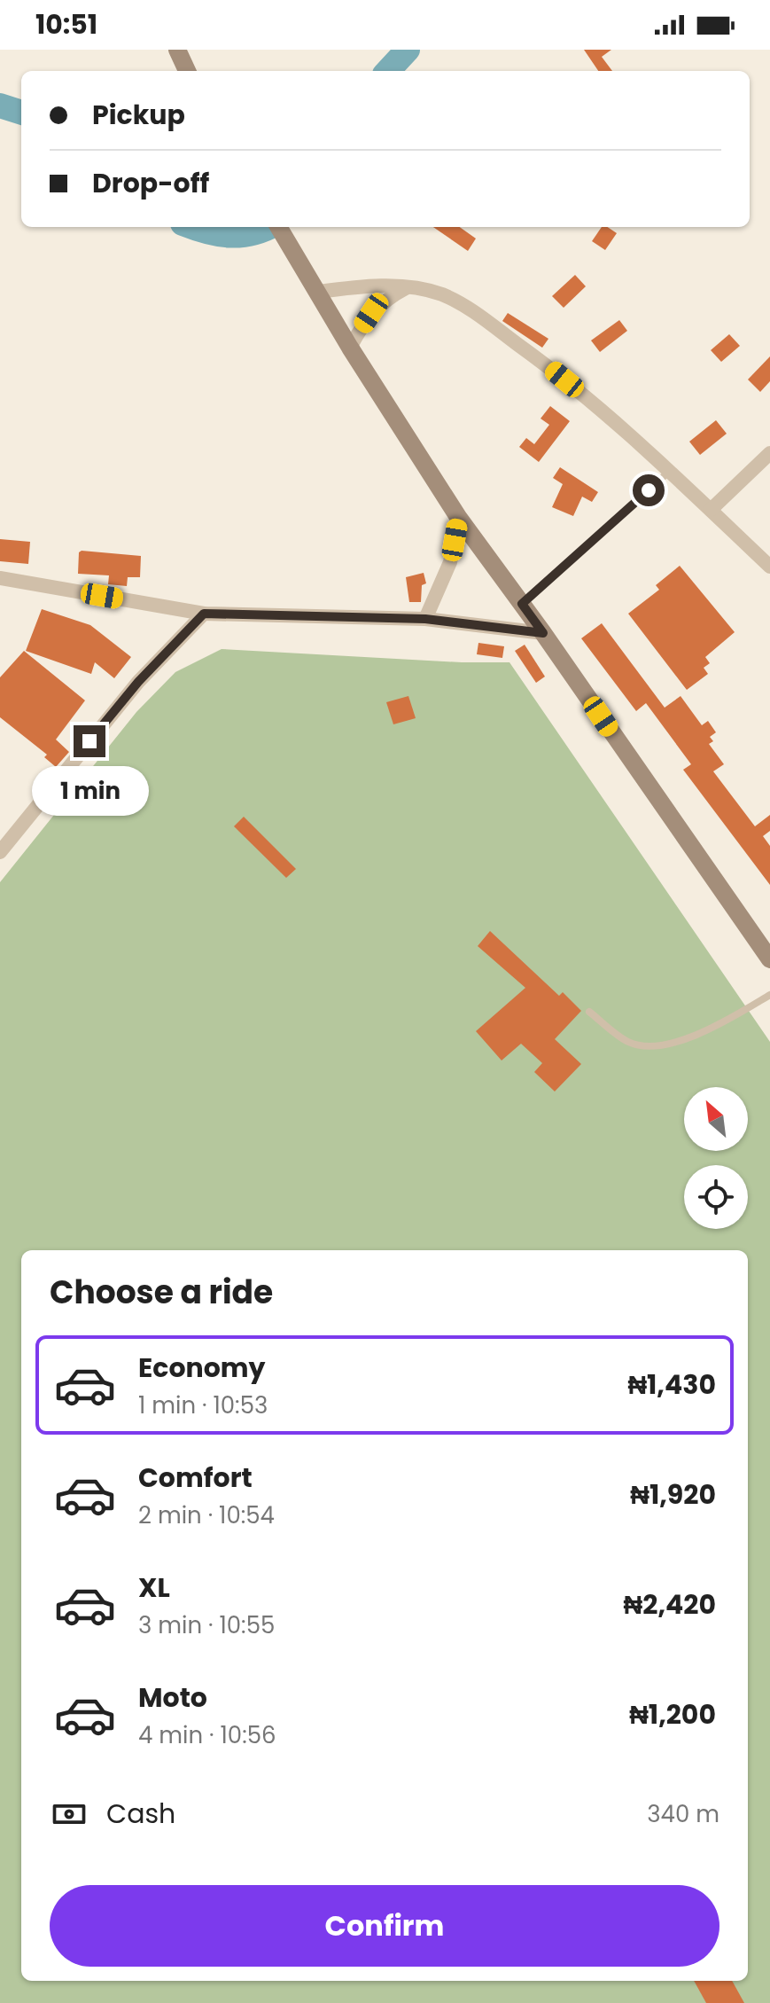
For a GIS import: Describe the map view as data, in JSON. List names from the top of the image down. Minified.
{"north":"top left","page":{"status":"10:51","banner":["Pickup","Drop-off"],"bubble":"1 min","heading":"Choose a ride","list":[{"name":"Economy","note":"1 min · 10:53","value":"₦1,430"},{"name":"Comfort","note":"2 min · 10:54","value":"₦1,920"},{"name":"XL","note":"3 min · 10:55","value":"₦2,420"},{"name":"Moto","note":"4 min · 10:56","value":"₦1,200"}],"pay":["Cash","340 m"],"buttons":"Confirm"}}
